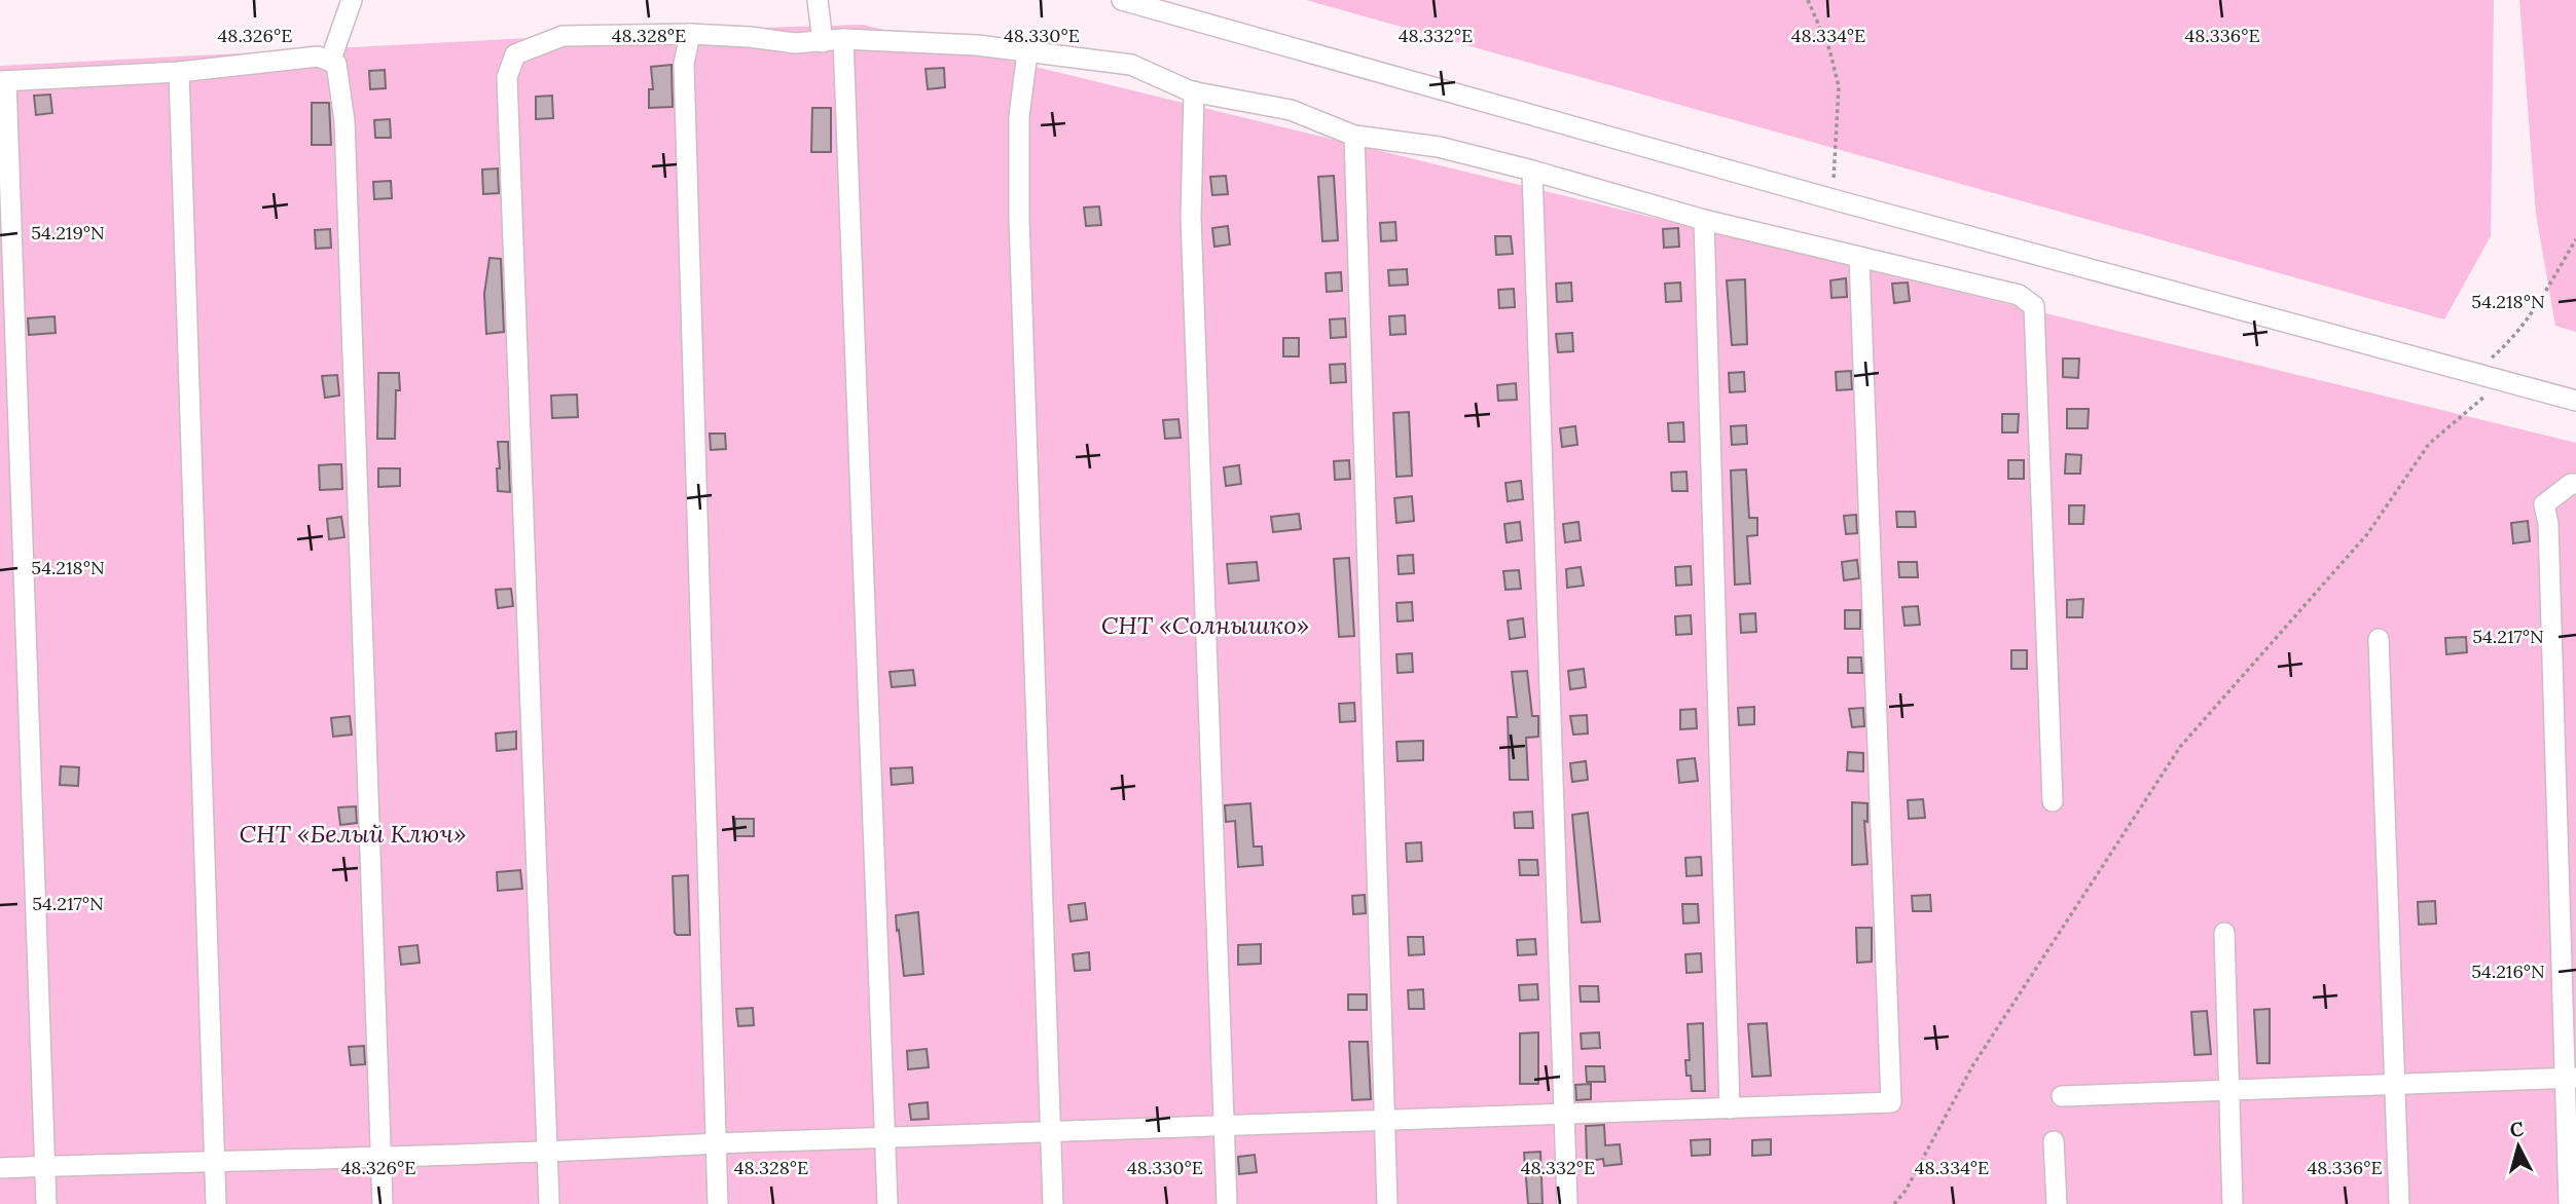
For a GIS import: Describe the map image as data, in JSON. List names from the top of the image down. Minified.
{"parks":["СНТ «Солнышко»","СНТ «Белый Ключ»"],"north":"top","coordinates":["48.326°E","48.328°E","48.330°E","48.332°E","48.334°E","48.336°E","54.219°N","54.218°N","54.217°N","54.216°N"]}
